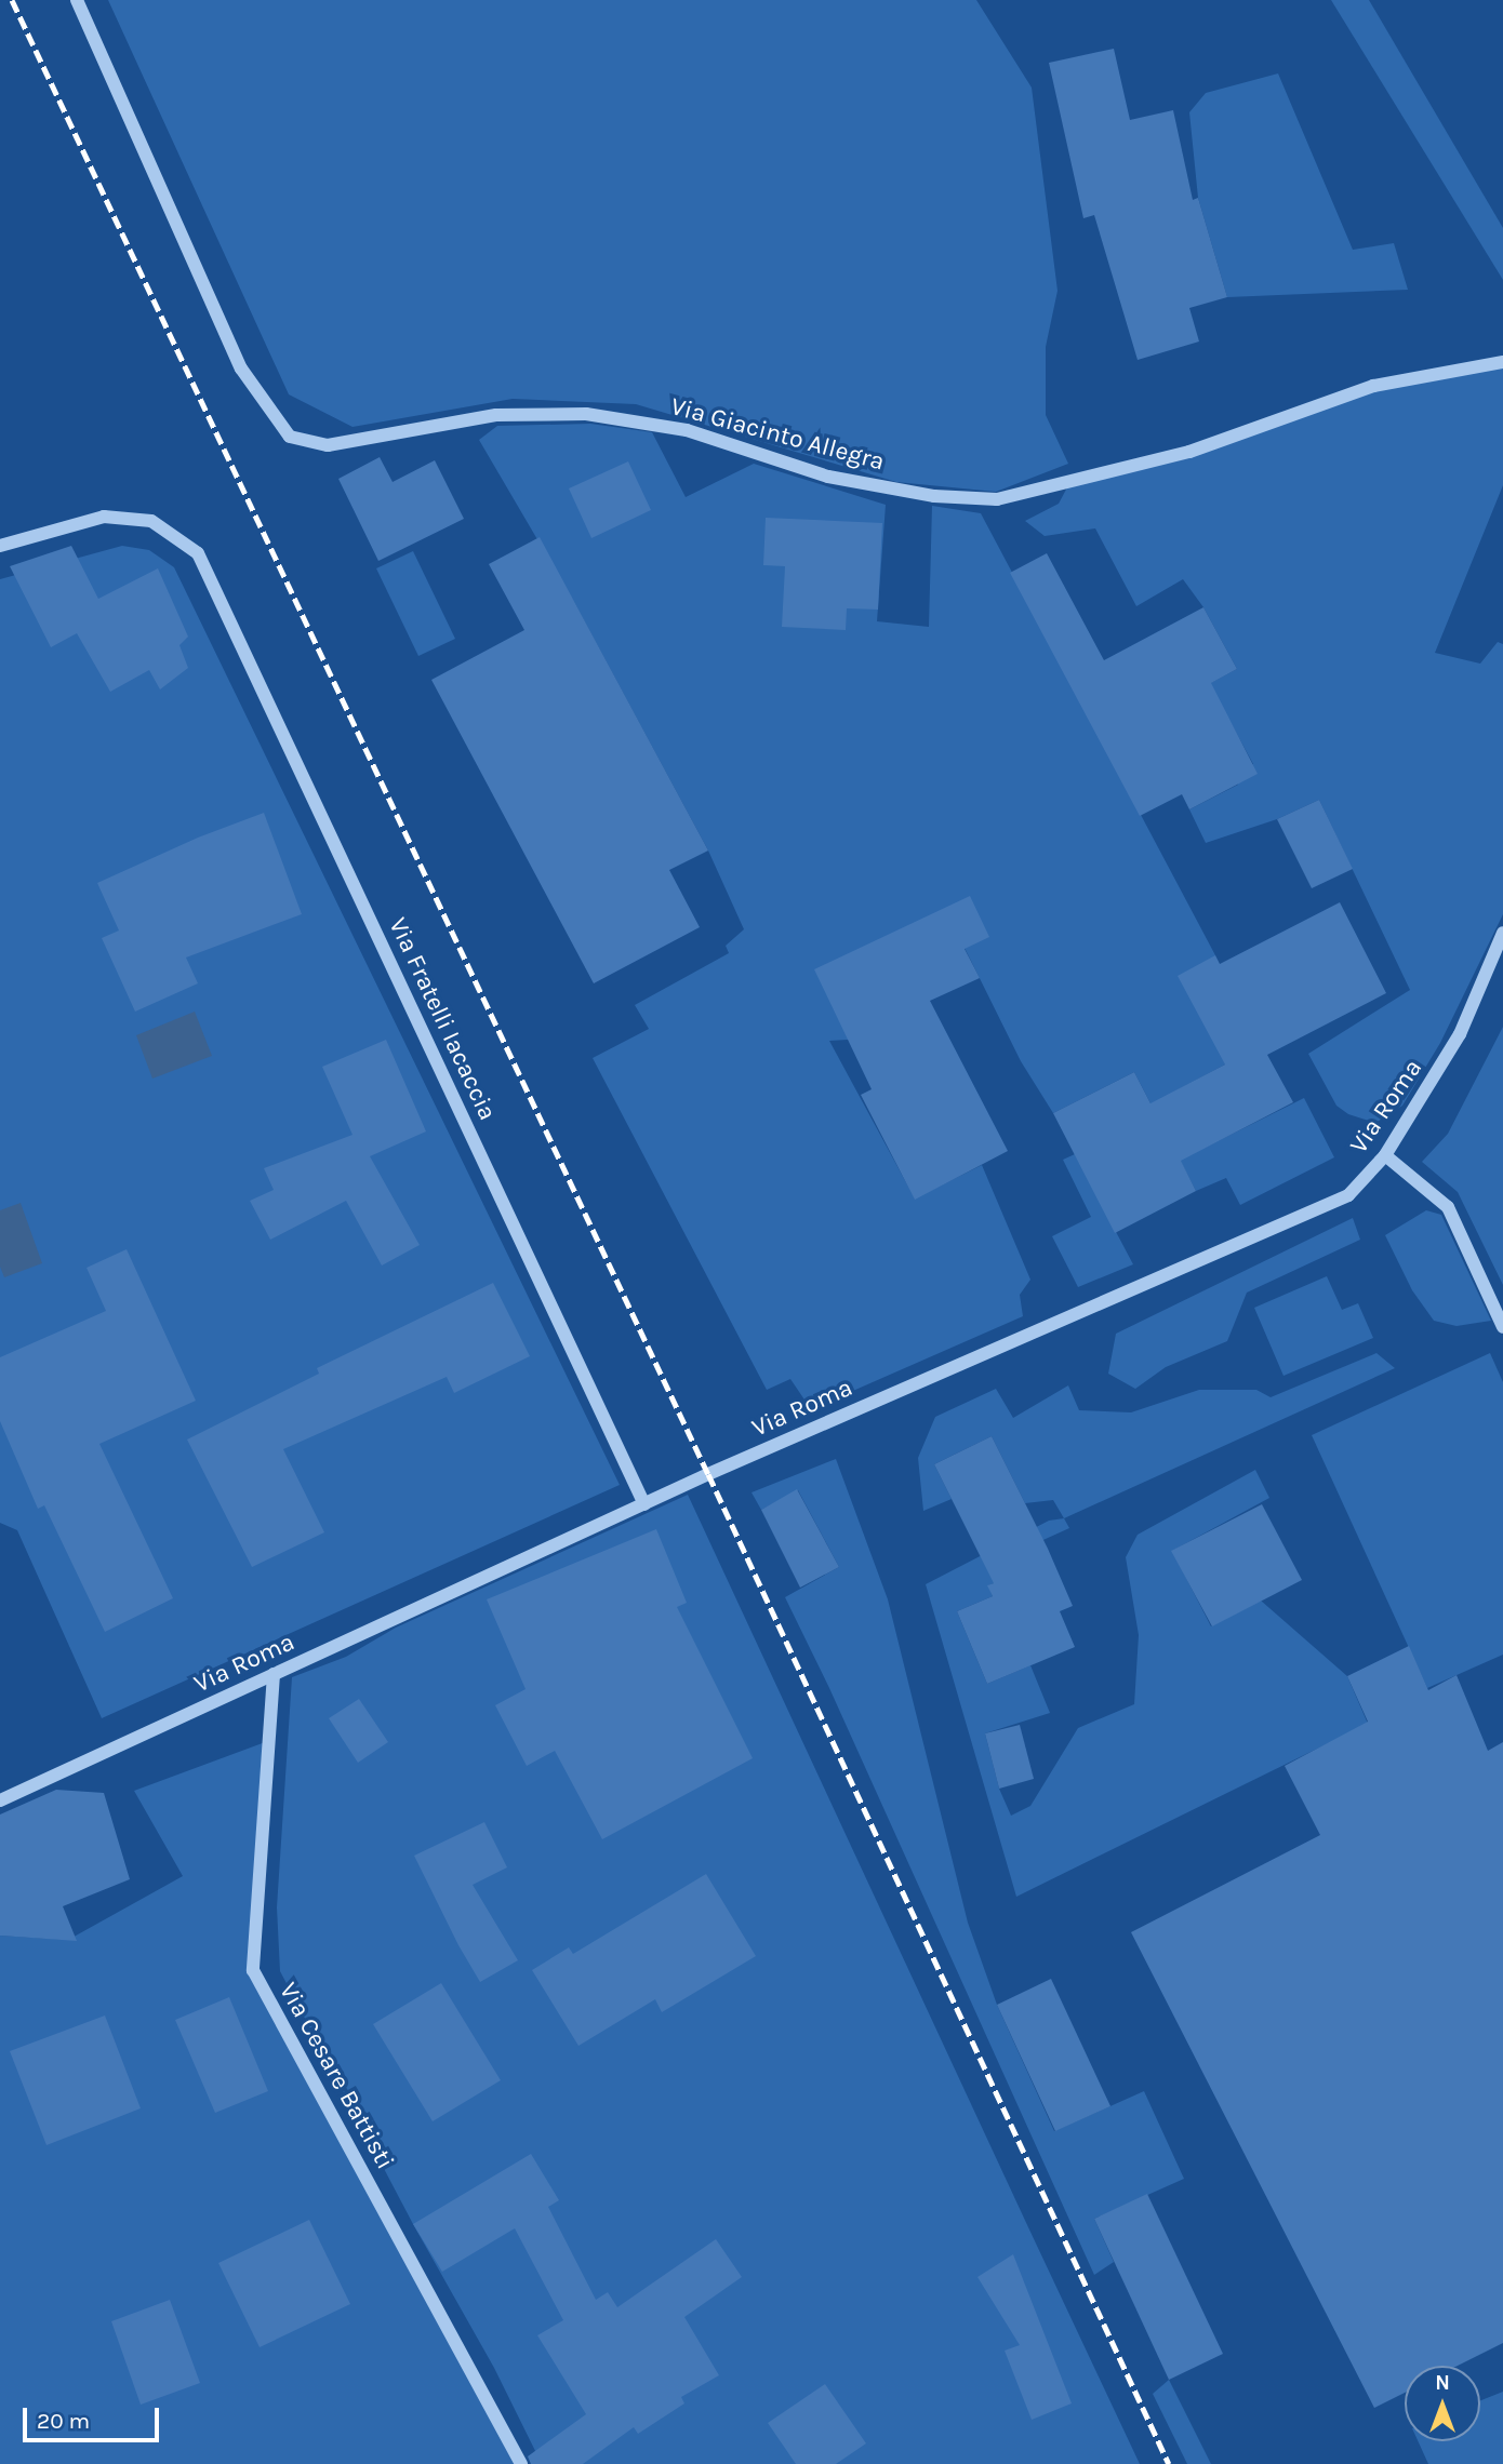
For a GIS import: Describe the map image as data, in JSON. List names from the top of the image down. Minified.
{"streets":{"street":["Via Giacinto Allegra","Via Fratelli Iacaccia","Via Roma","Via Cesare Battisti"]},"crossings":[["Via Fratelli Iacaccia","Via Roma"],["Via Roma","Via Cesare Battisti"]],"scale_bar":"20 m","north":"top"}
